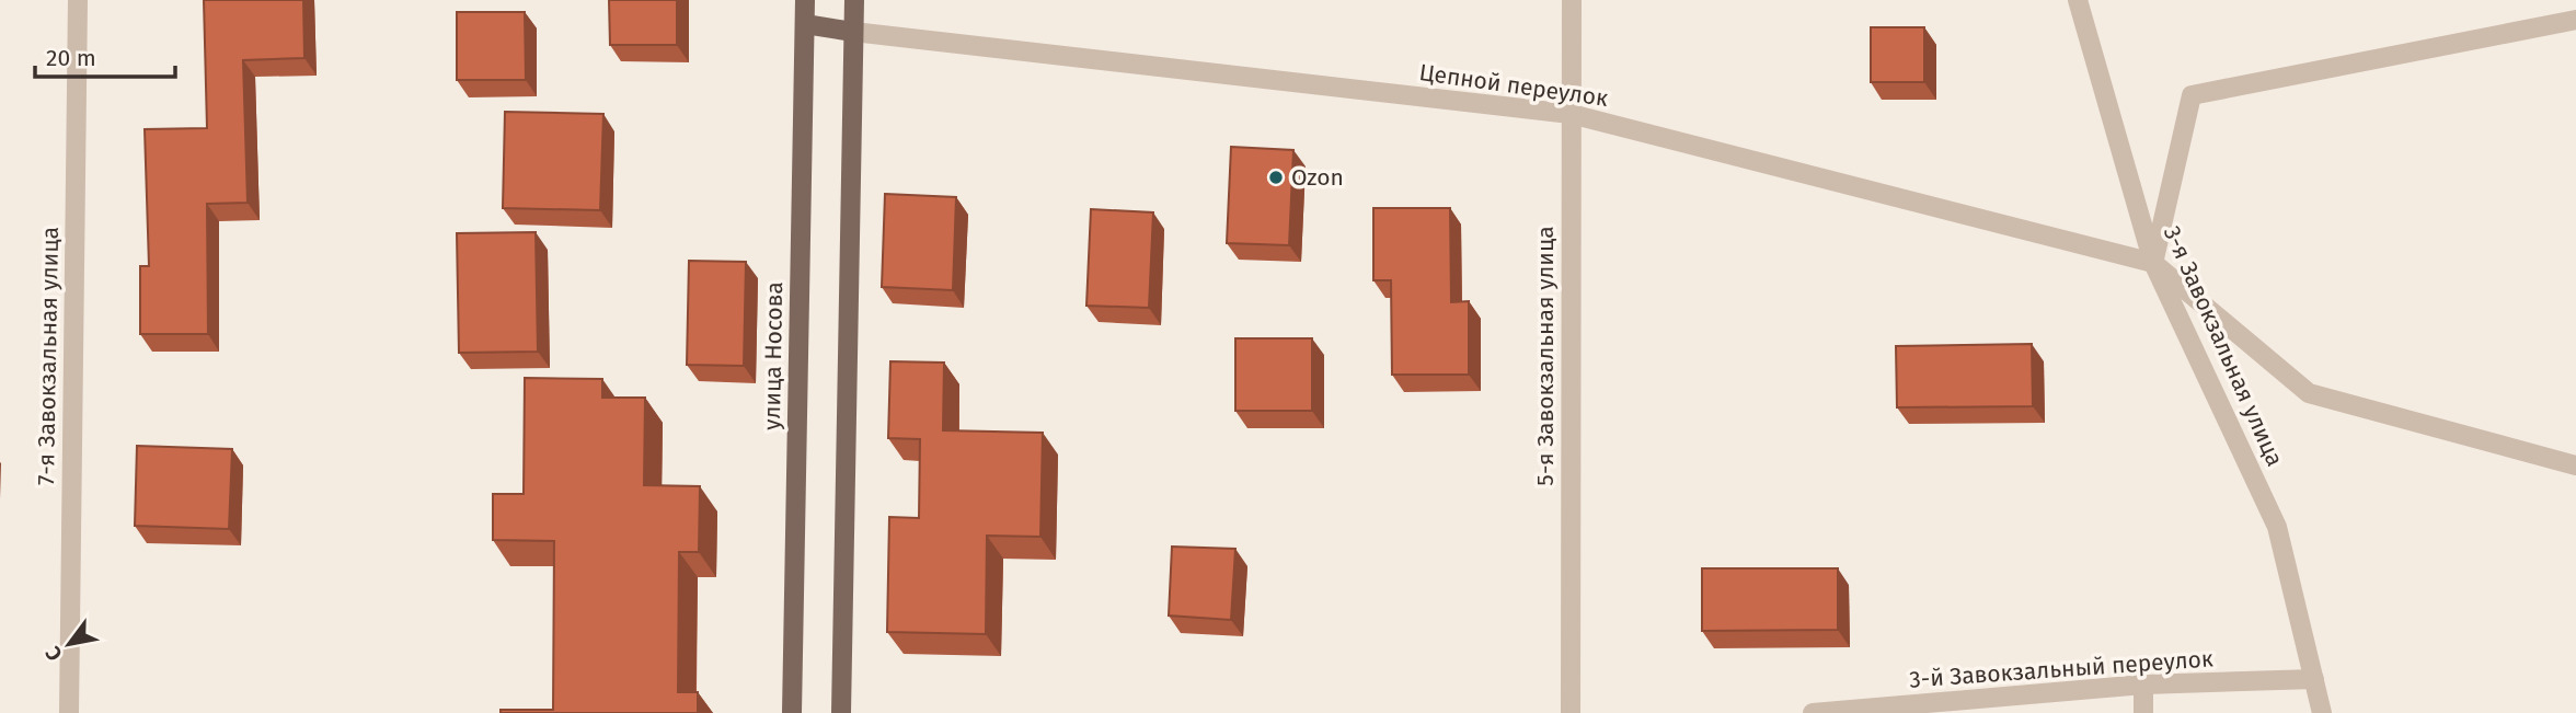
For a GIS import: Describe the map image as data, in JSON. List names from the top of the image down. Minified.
{"streets":{"main road":["улица Носова"],"street":["Цепной переулок","3-я Завокзальная улица","7-я Завокзальная улица","5-я Завокзальная улица","3-й Завокзальный переулок"]},"crossings":[["Цепной переулок","3-я Завокзальная улица"],["Цепной переулок","5-я Завокзальная улица"],["3-я Завокзальная улица","3-й Завокзальный переулок"]],"places":["Ozon"],"scale_bar":"20 m","north":"bottom left"}
